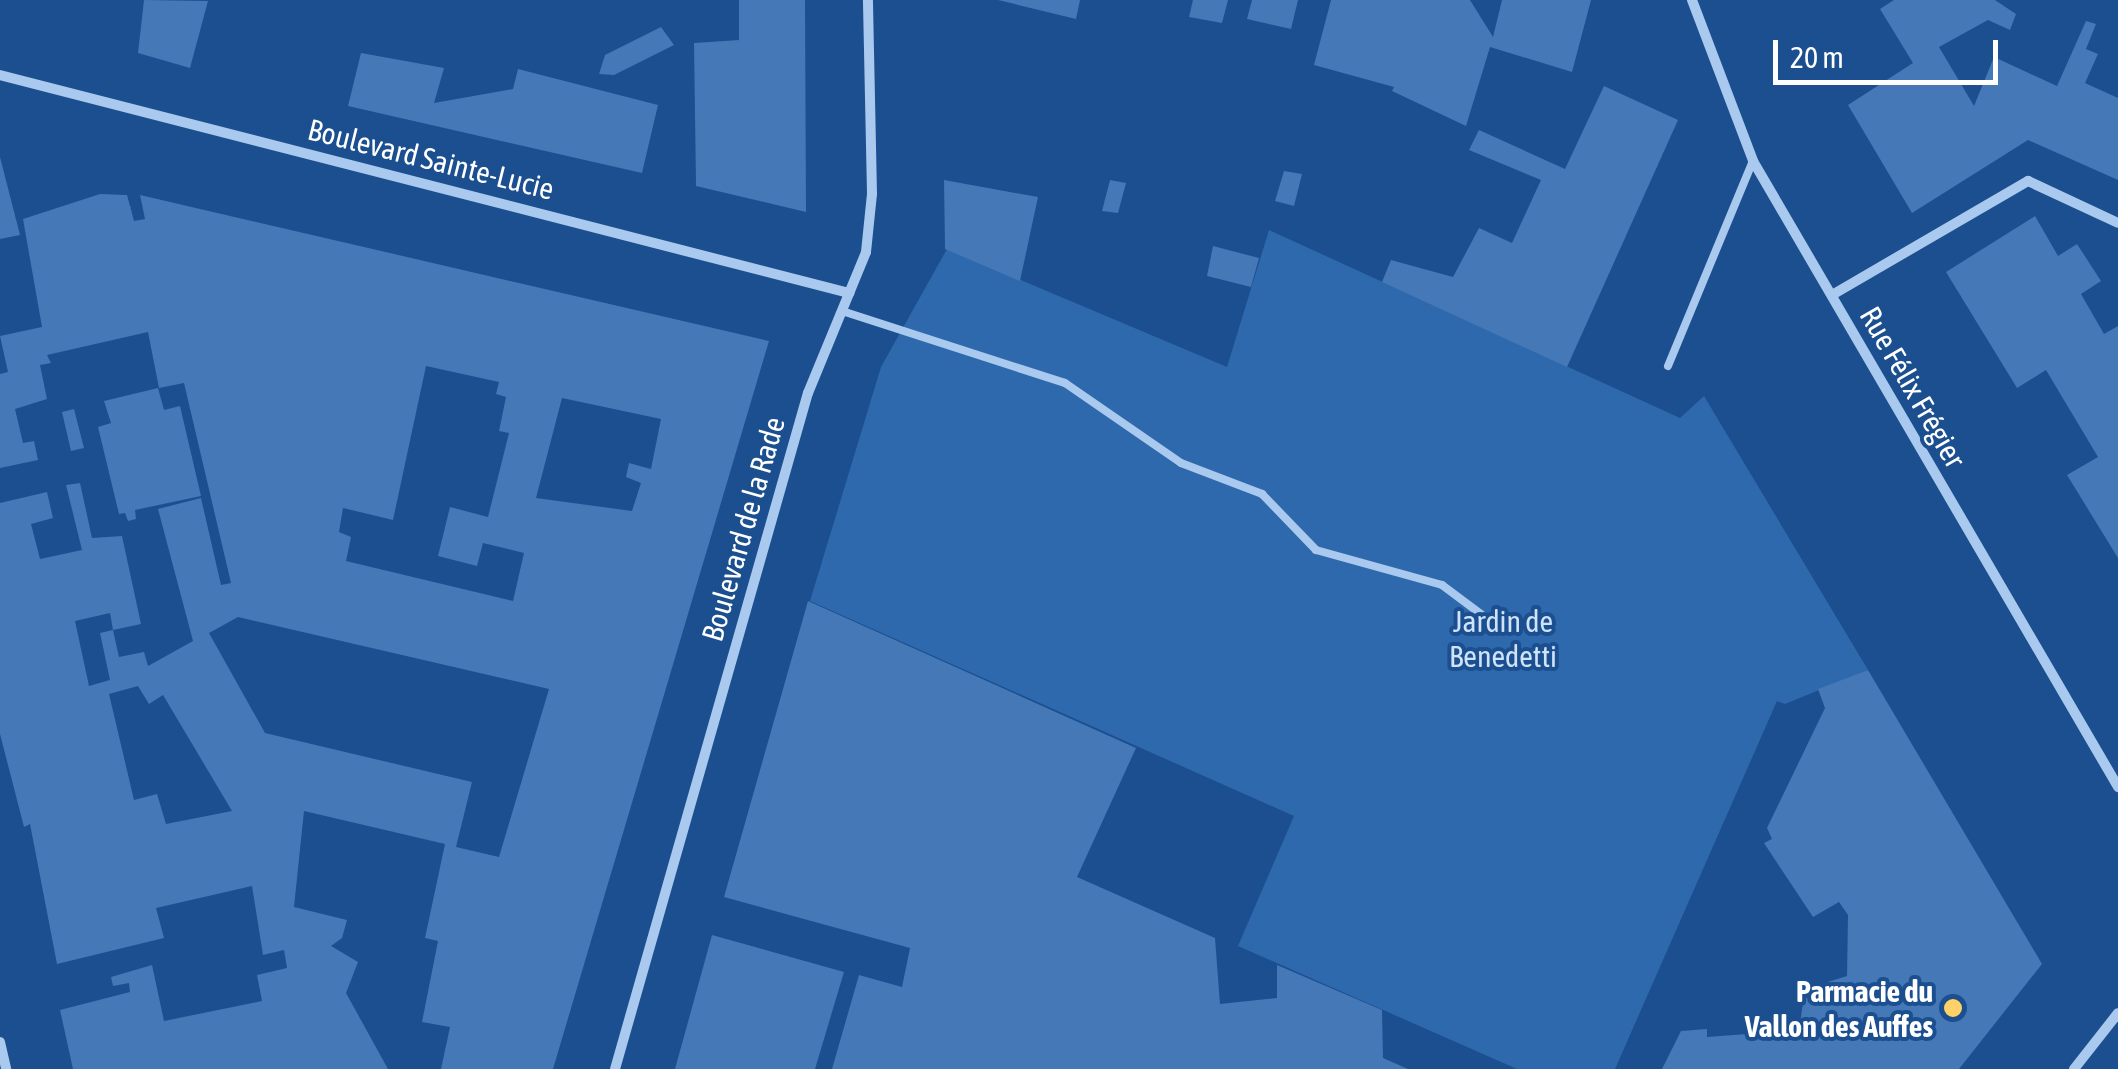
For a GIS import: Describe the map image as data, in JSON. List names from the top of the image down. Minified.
{"streets":{"street":["Boulevard Sainte-Lucie","Rue Félix Frégier","Boulevard de la Rade"]},"crossings":[["Boulevard Sainte-Lucie","Boulevard de la Rade"]],"parks":["Jardin de Benedetti"],"places":["Parmacie du Vallon des Auffes"],"scale_bar":"20 m"}
